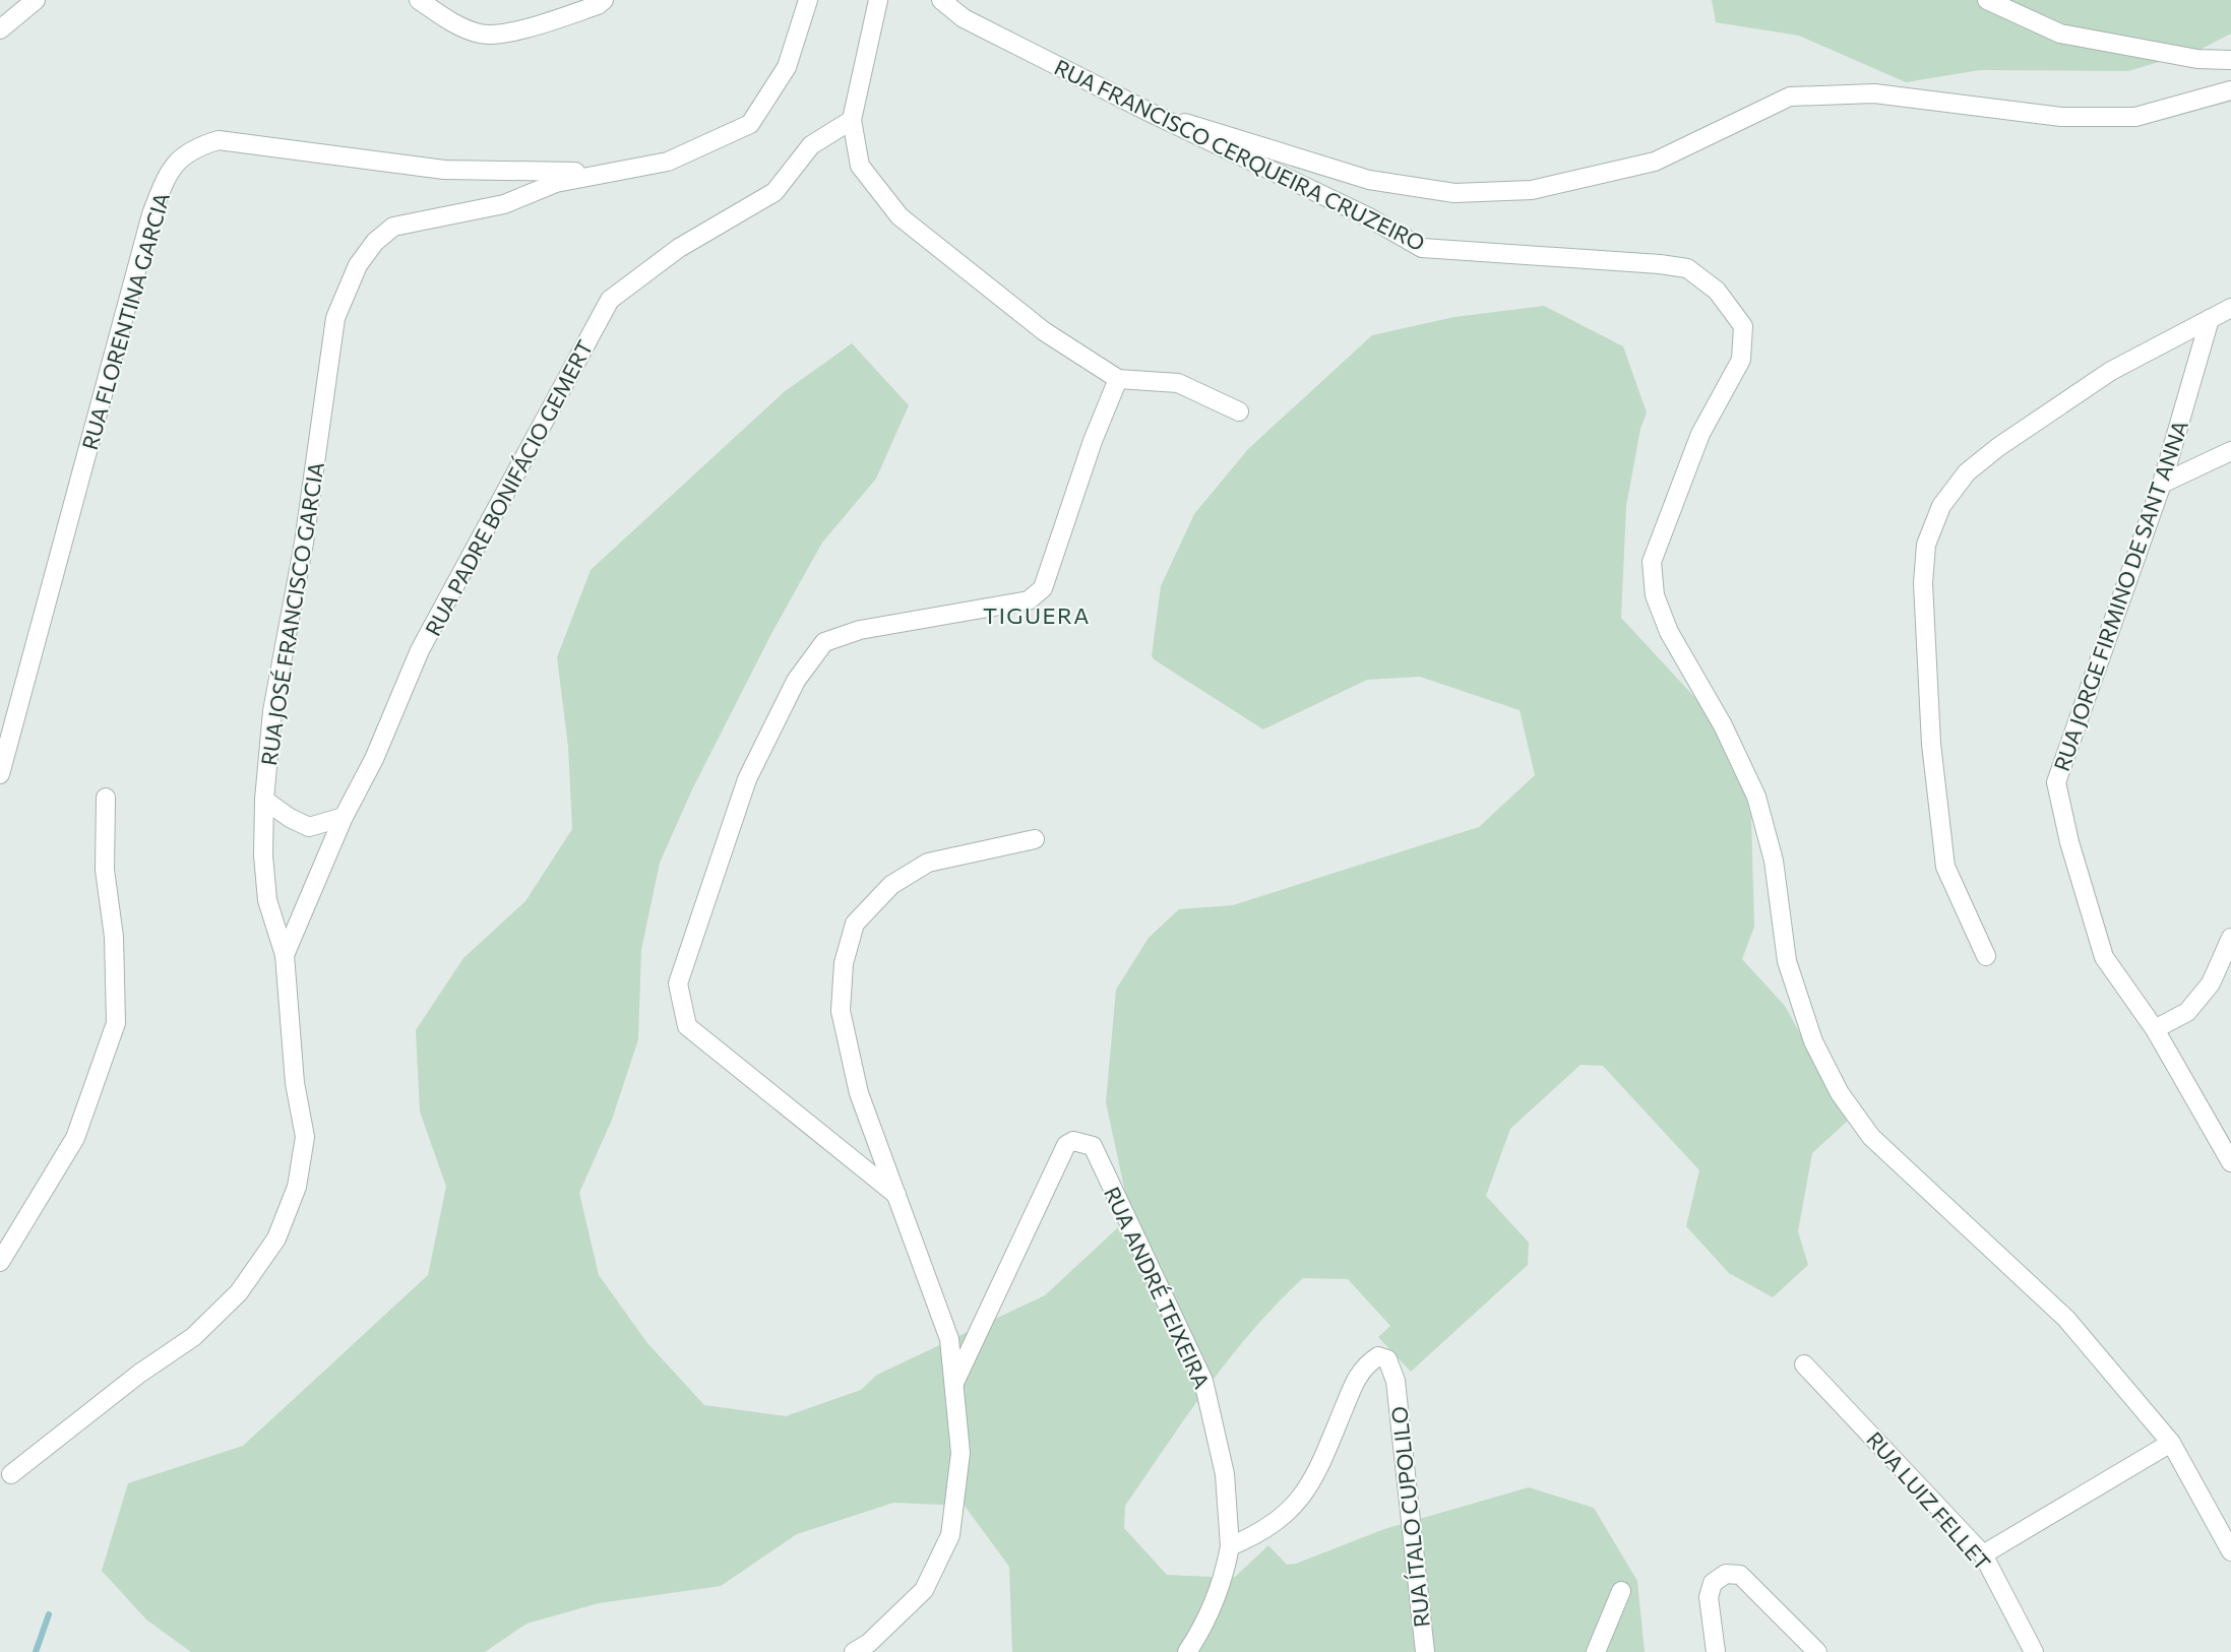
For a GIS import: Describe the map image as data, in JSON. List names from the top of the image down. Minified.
{"streets":{"street":["RUA FRANCISCO CERQUEIRA CRUZEIRO","RUA FLORENTINA GARCIA","RUA PADRE BONIFÁCIO GEMERT","RUA JORGE FIRMINO DE SANT ANNA","RUA JOSÉ FRANCISCO GARCIA","RUA ANDRÉ TEIXEIRA","RUA LUIZ FELLET","RUA ÍTALO CUPOLILO"]},"crossings":[["RUA FLORENTINA GARCIA","RUA JOSÉ FRANCISCO GARCIA"],["RUA PADRE BONIFÁCIO GEMERT","RUA JOSÉ FRANCISCO GARCIA"],["RUA ANDRÉ TEIXEIRA","RUA ÍTALO CUPOLILO"]],"districts":["TIGUERA"]}
